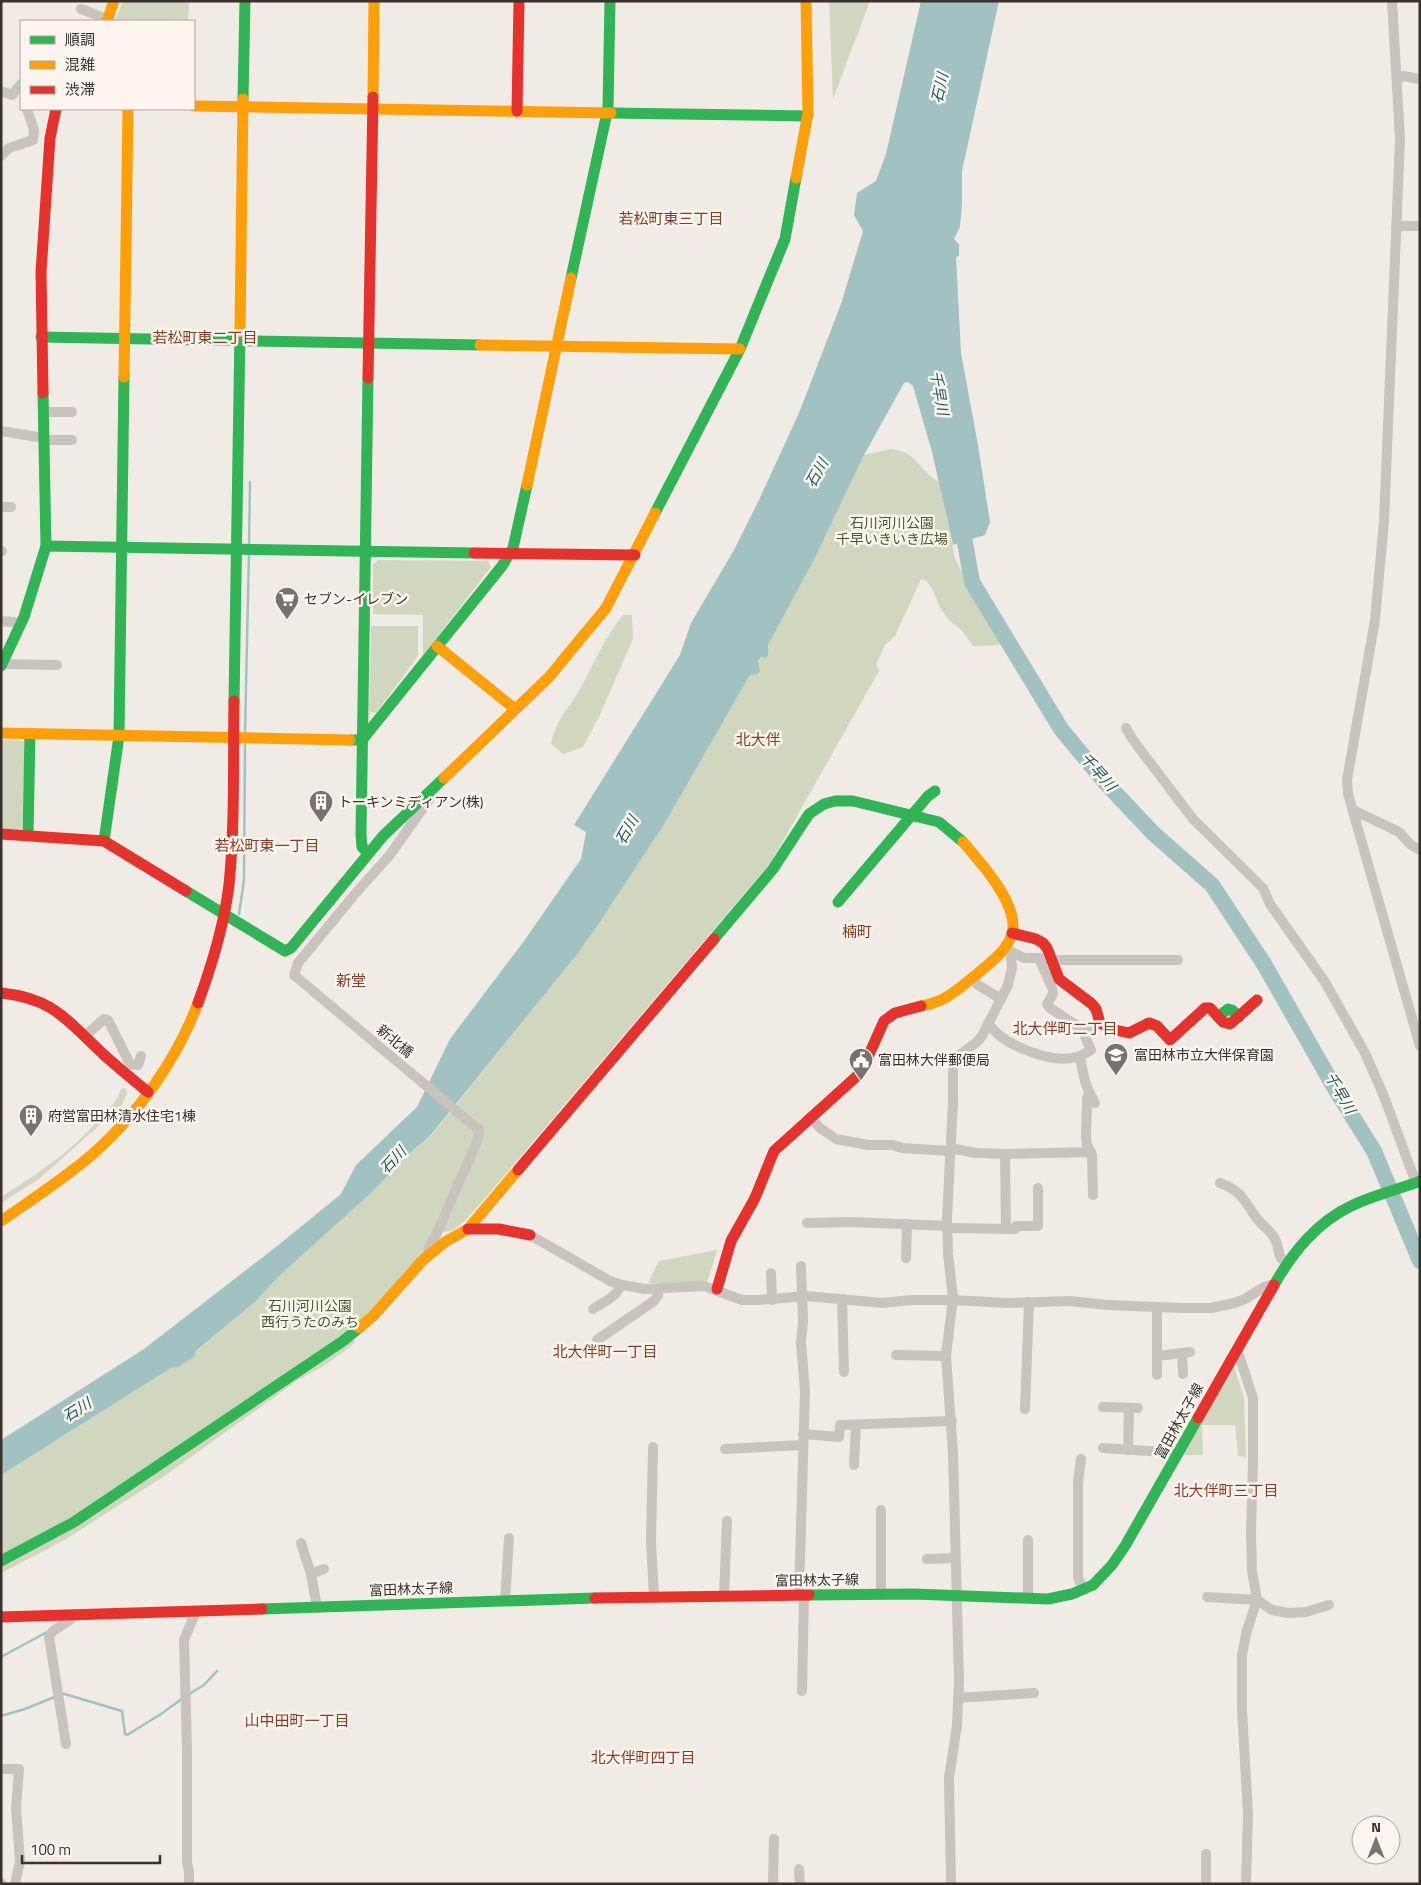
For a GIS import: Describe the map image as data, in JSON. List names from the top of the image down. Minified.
{"streets":{"street":["新北橋","富田林太子線"]},"districts":["若松町東三丁目","若松町東二丁目","北大伴","若松町東一丁目","楠町","新堂","北大伴町二丁目","北大伴町一丁目","北大伴町三丁目","山中田町一丁目","北大伴町四丁目"],"water":["石川","千早川"],"parks":["石川河川公園 千早いきいき広場","石川河川公園 西行うたのみち"],"places":{"supermarket":["セブン-イレブン"],"building":["トーキンミディアン(株)","府営富田林清水住宅1棟"],"school or university":["富田林市立大伴保育園"],"public building":["富田林大伴郵便局"]},"legend":["順調","混雑","渋滞"],"scale_bar":"100 m","north":"top"}
